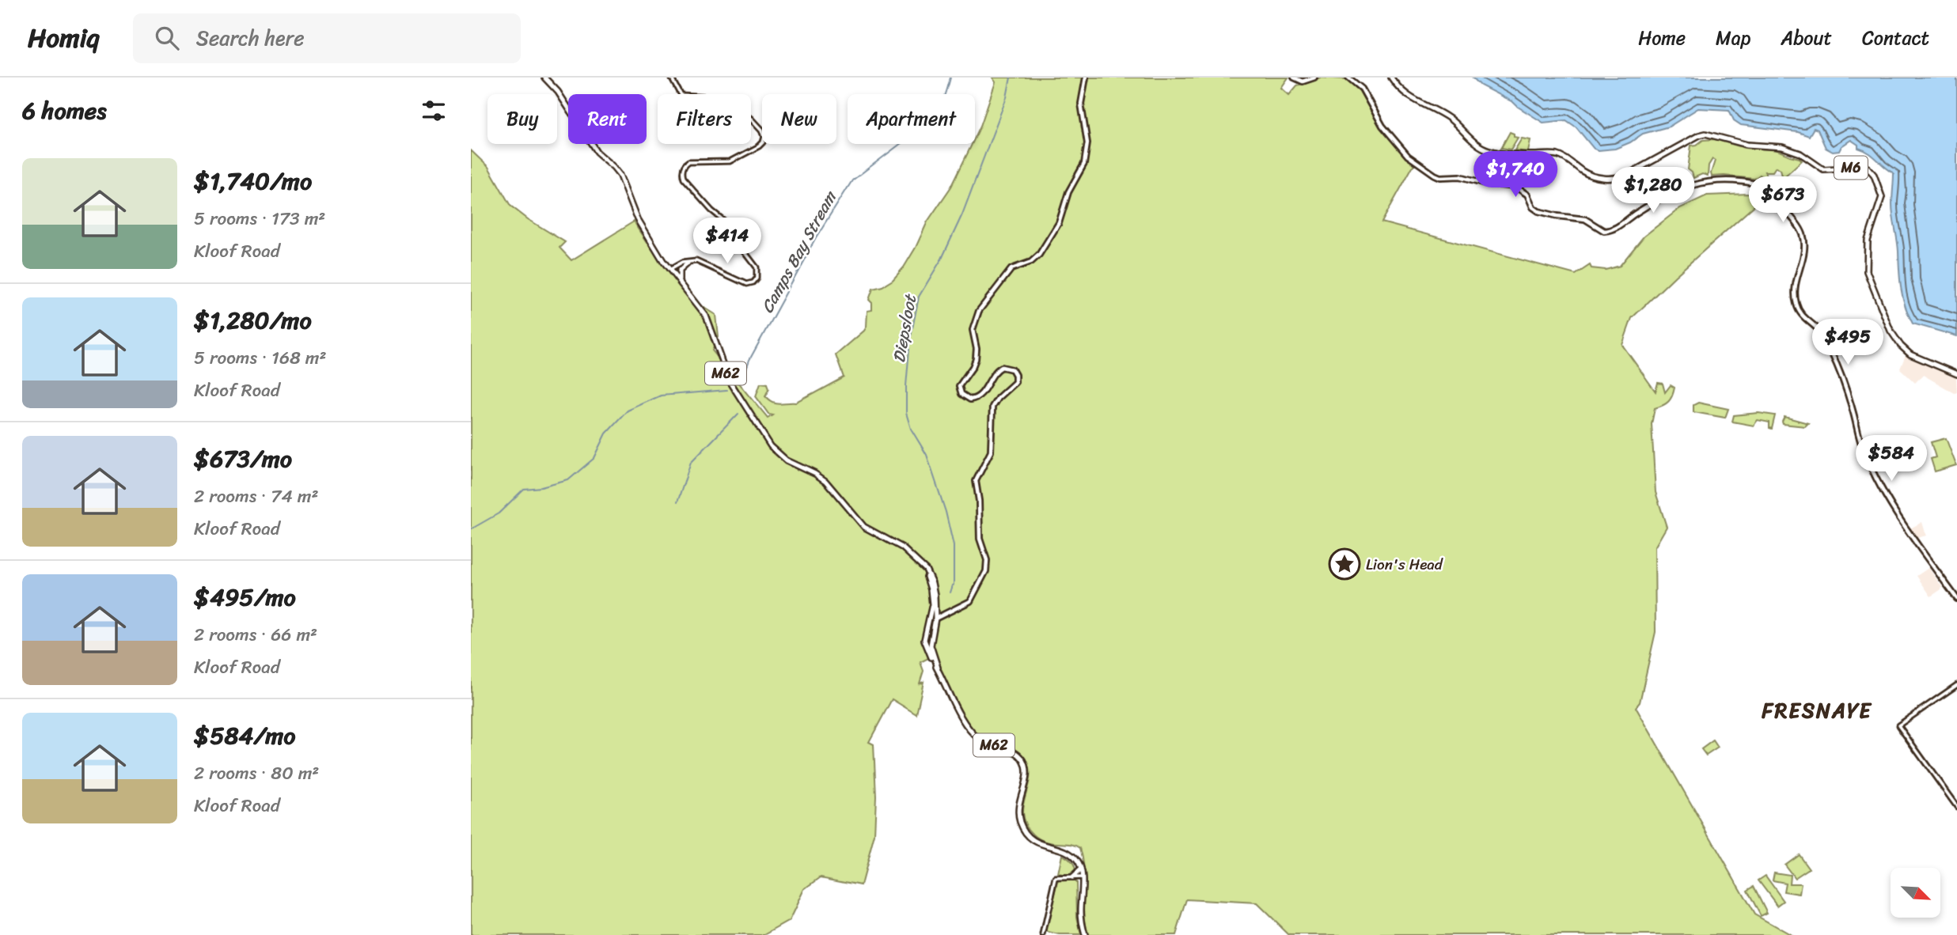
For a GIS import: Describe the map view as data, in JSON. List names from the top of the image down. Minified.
{"streets":{"main road":["M6","M62"]},"districts":["FRESNAYE"],"water":["Camps Bay Stream","Diepsloot"],"places":{"place":["Lion's Head"]},"north":"bottom right","page":{"header":"Homiq","search":"Search here","nav":["Home","Map","About","Contact"],"heading":"6 homes","chip":["Buy","Rent","Filters","New","Apartment"],"list":[{"name":"$1,740/mo","note":"5 rooms · 173 m² · Kloof Road"},{"name":"$1,280/mo","note":"5 rooms · 168 m² · Kloof Road"},{"name":"$673/mo","note":"2 rooms · 74 m² · Kloof Road"},{"name":"$495/mo","note":"2 rooms · 66 m² · Kloof Road"},{"name":"$584/mo","note":"2 rooms · 80 m² · Kloof Road"}],"price":["$1,740","$1,280","$673","$414","$495","$584"]}}
